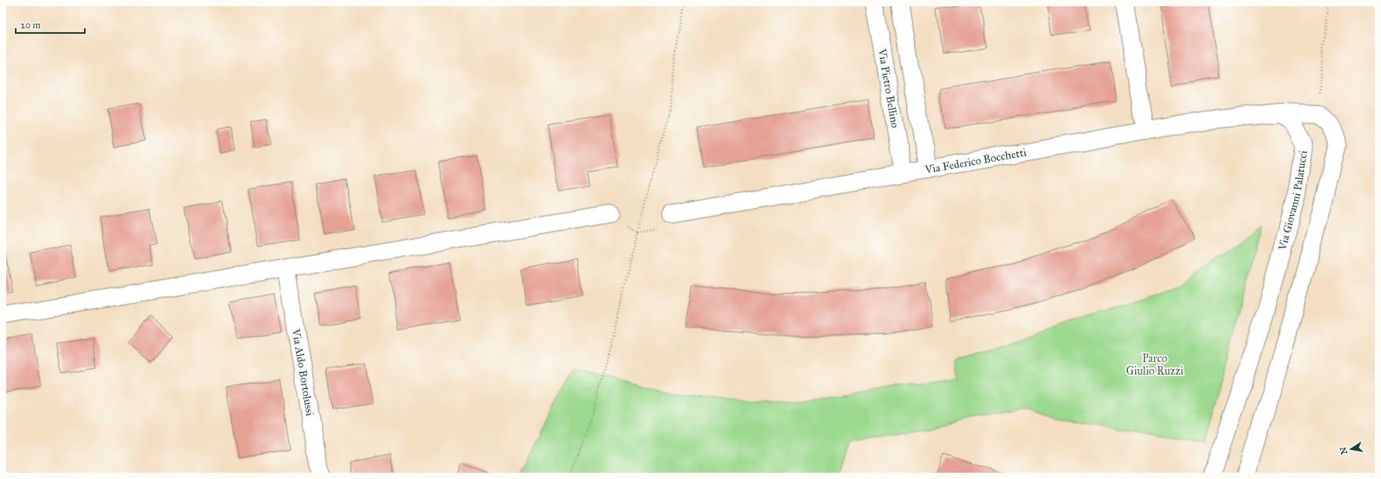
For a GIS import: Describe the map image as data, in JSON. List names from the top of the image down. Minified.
{"streets":{"street":["Via Pietro Bellino","Via Federico Bocchetti","Via Giovanni Palatucci","Via Aldo Bortolussi"]},"crossings":[["Via Pietro Bellino","Via Federico Bocchetti"],["Via Federico Bocchetti","Via Giovanni Palatucci"]],"parks":["Parco Giulio Ruzzi"],"scale_bar":"20 m","north":"left"}
